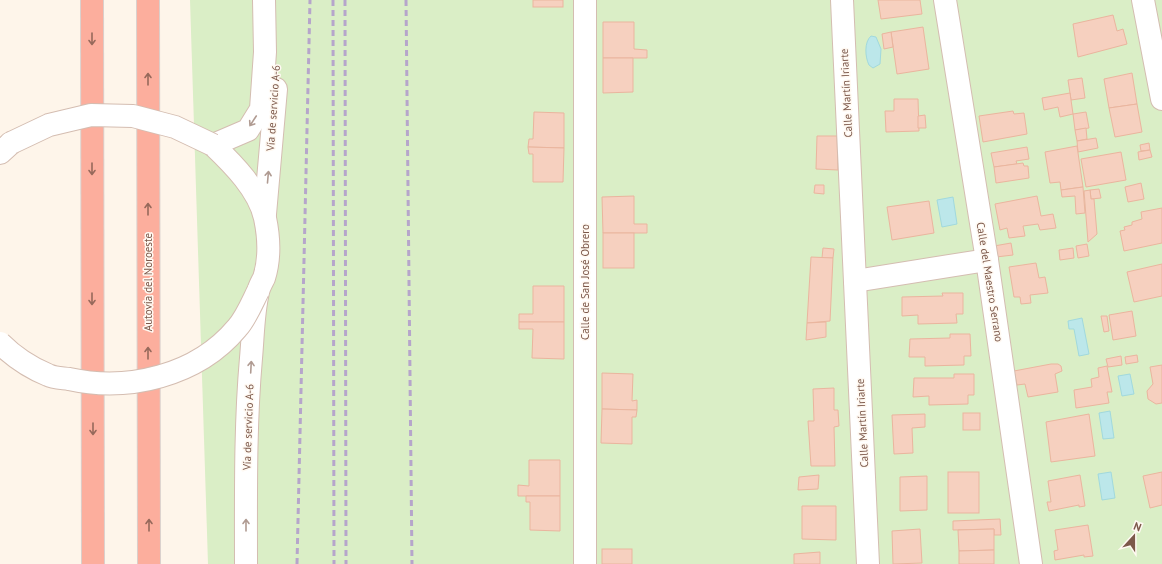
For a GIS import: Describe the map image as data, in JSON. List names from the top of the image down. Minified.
{"streets":{"highway":["Autovía del Noroeste"],"street":["Calle Martín Iriarte","Vía de servicio A-6","Calle de San José Obrero","Calle del Maestro Serrano"]},"north":"top"}
